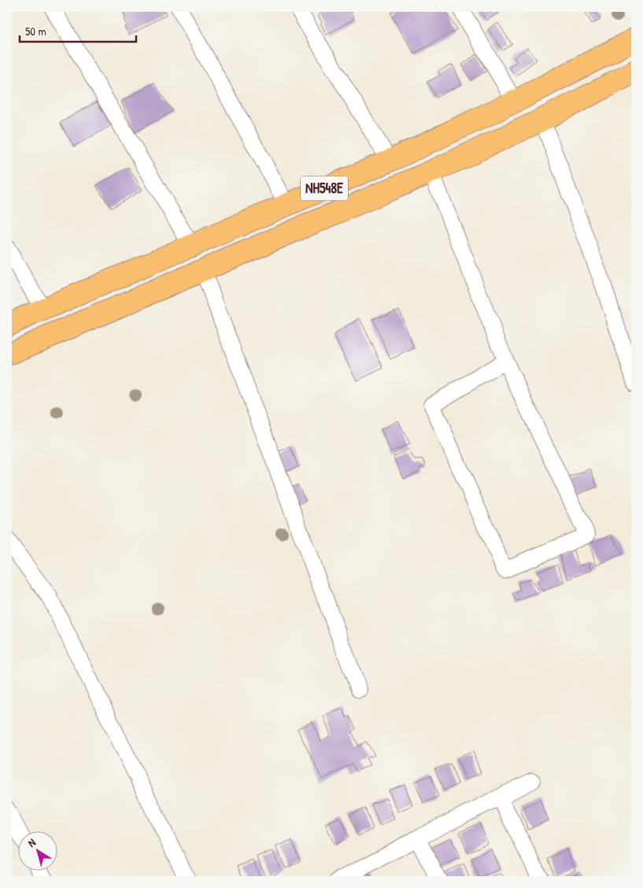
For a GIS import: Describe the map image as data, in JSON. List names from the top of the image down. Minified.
{"streets":{"highway":["NH548E"]},"scale_bar":"50 m","north":"top left"}
